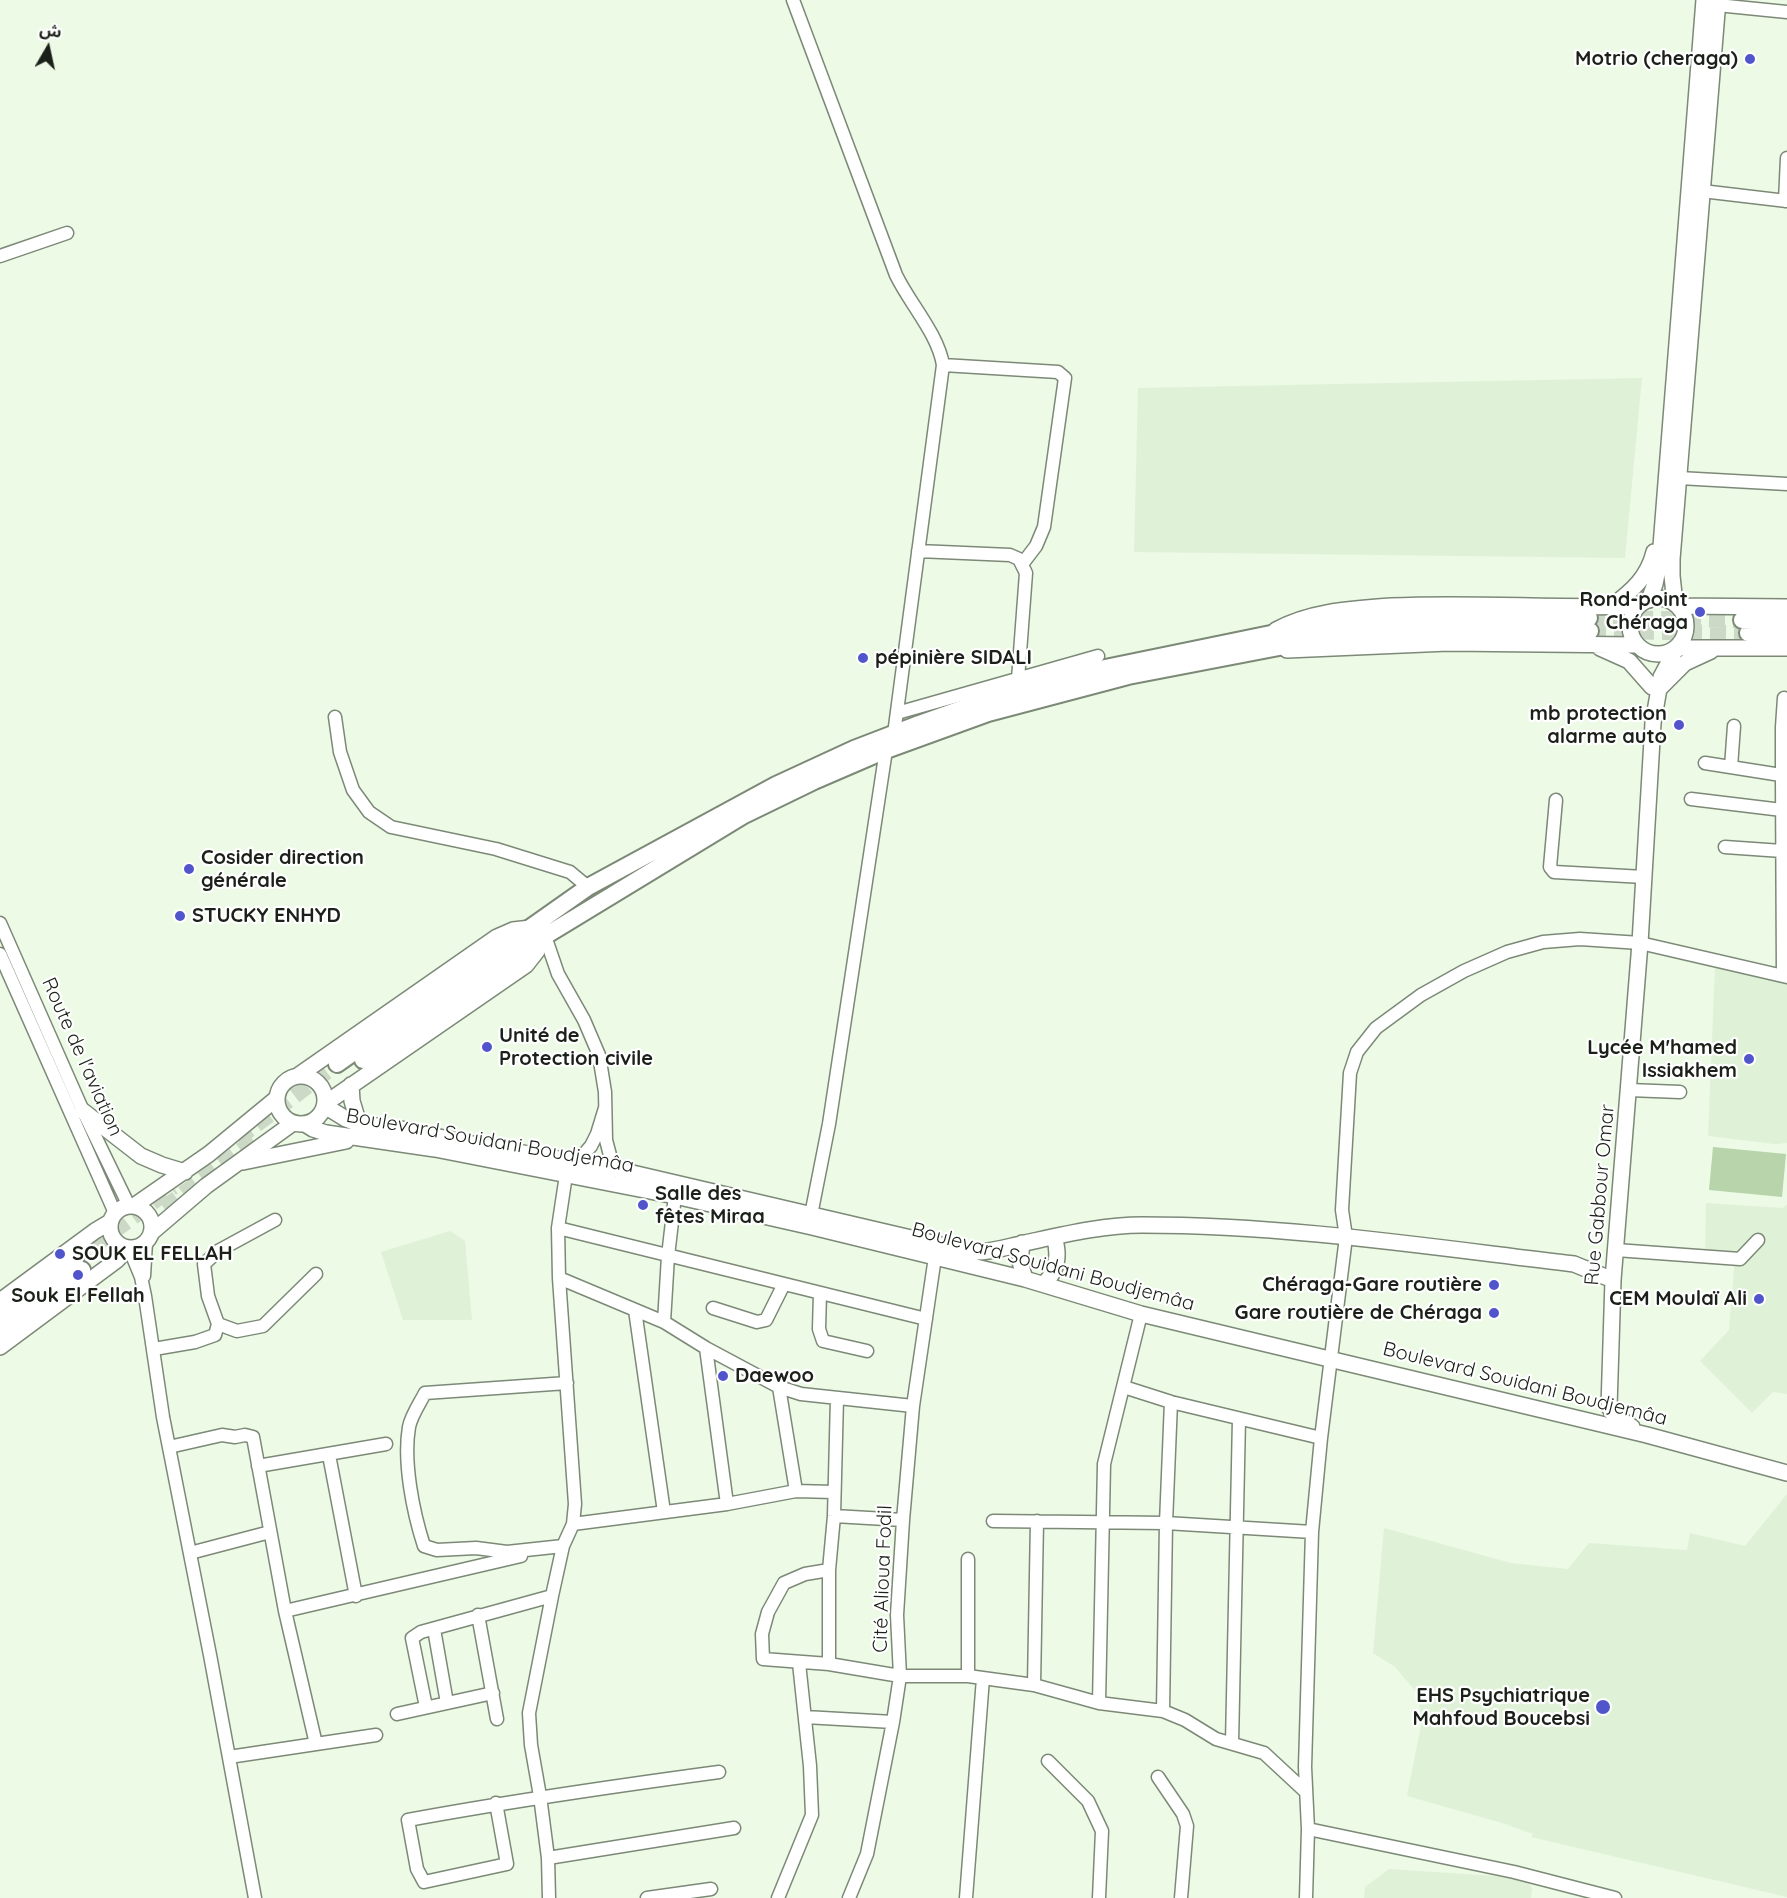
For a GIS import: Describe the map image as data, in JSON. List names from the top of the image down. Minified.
{"streets":{"main road":["Boulevard Souidani Boudjemâa","Rue Gabbour Omar"],"street":["Route de l'aviation","Cité Alioua Fodil"]},"crossings":[["Boulevard Souidani Boudjemâa","Cité Alioua Fodil"]],"places":["Motrio (cheraga)","Rond-point Chéraga","pépinière SIDALI","mb protection alarme auto","Cosider direction générale","STUCKY ENHYD","Unité de Protection civile","Lycée M'hamed Issiakhem","Salle des fêtes Miraa","SOUK EL FELLAH","Souk El Fellah","Chéraga-Gare routière","CEM Moulaï Ali","Gare routière de Chéraga","Daewoo","EHS Psychiatrique Mahfoud Boucebsi"],"north":"top"}
